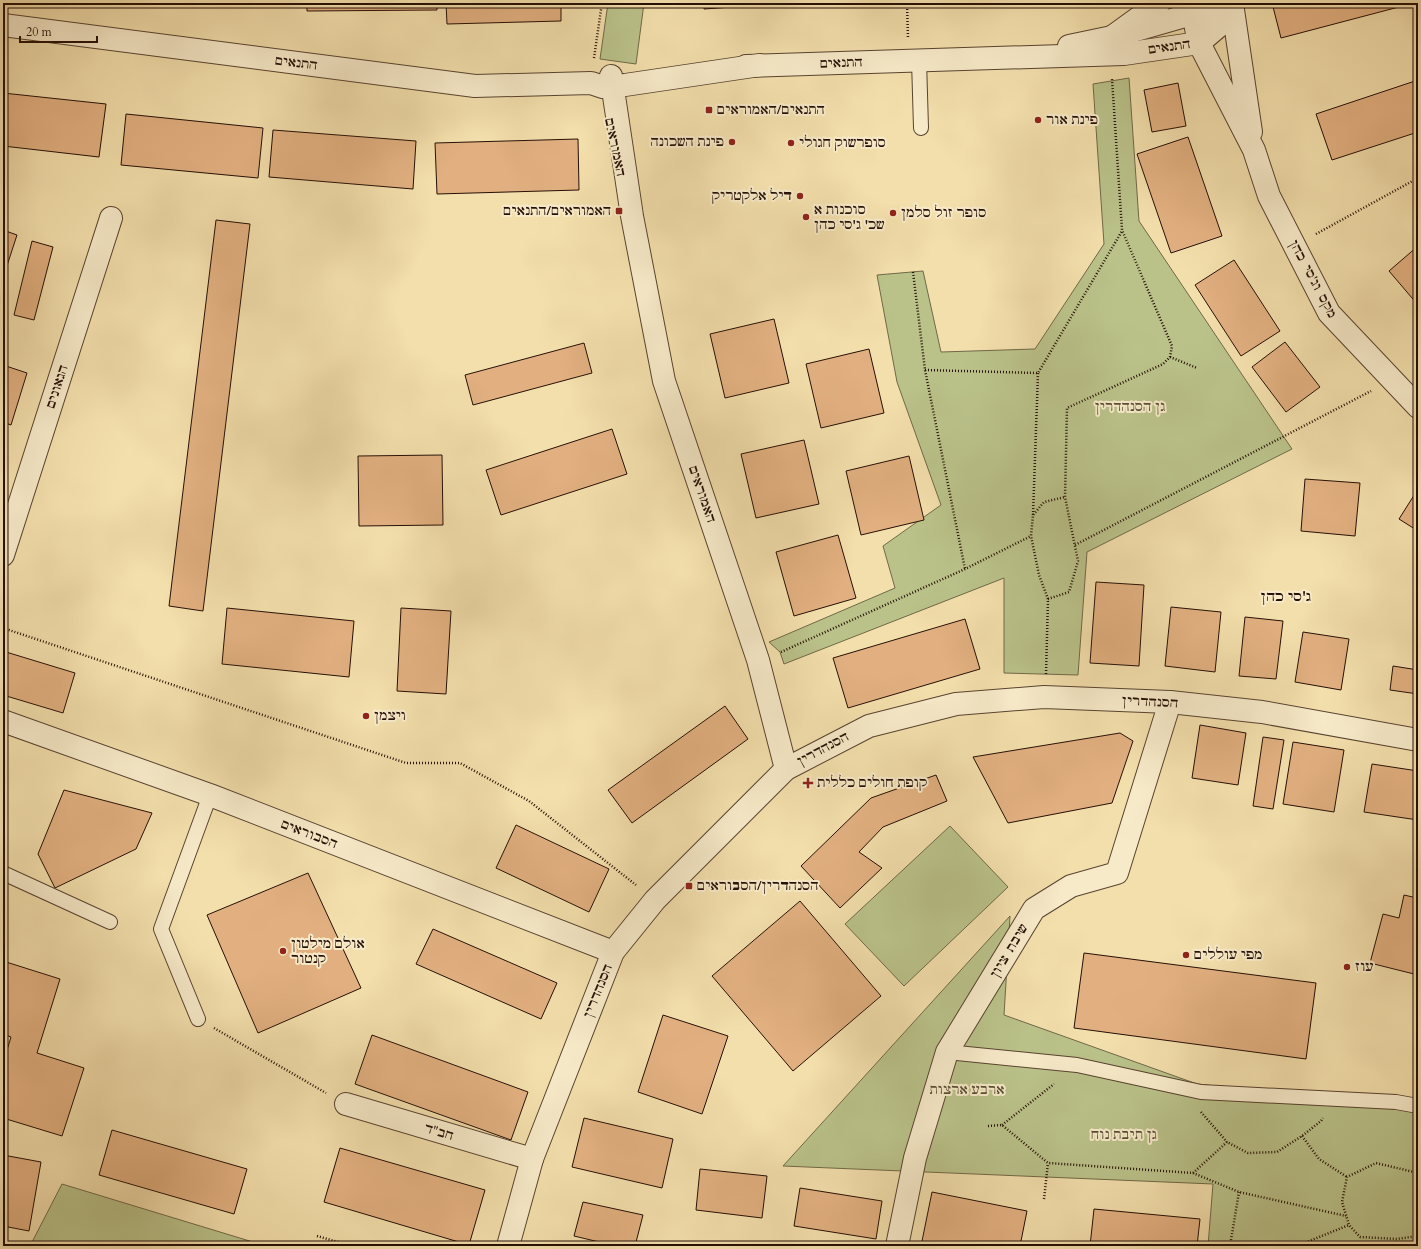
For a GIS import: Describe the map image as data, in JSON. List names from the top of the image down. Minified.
{"streets":{"street":["התנאים","האמוראים","מקס וג'סי כהן","הגאונים","הסנהדרין","הסבוראים","שיבת ציון","חב\"ד"]},"crossings":[["התנאים","האמוראים"],["התנאים","מקס וג'סי כהן"],["האמוראים","הסנהדרין"],["הסנהדרין","הסבוראים"],["הסנהדרין","שיבת ציון"],["הסנהדרין","חב\"ד"]],"districts":["ג'סי כהן"],"parks":["גן הסנהדרין","ארבע ארצות","גן תיבת נוח"],"places":{"transit":["התנאים/האמוראים","האמוראים/התנאים","הסנהדרין/הסבוראים"],"other":["פינת אור","פינת השכונה","סופרשוק חגולי","דיל אלקטריק","סופר זול סלמן","סוכנות א שכ' ג'סי כהן","ויצמן","אולם מילטון קנטור","מפי עוללים","עוז"],"health":["קופת חולים כללית"]},"scale_bar":"20 m"}
